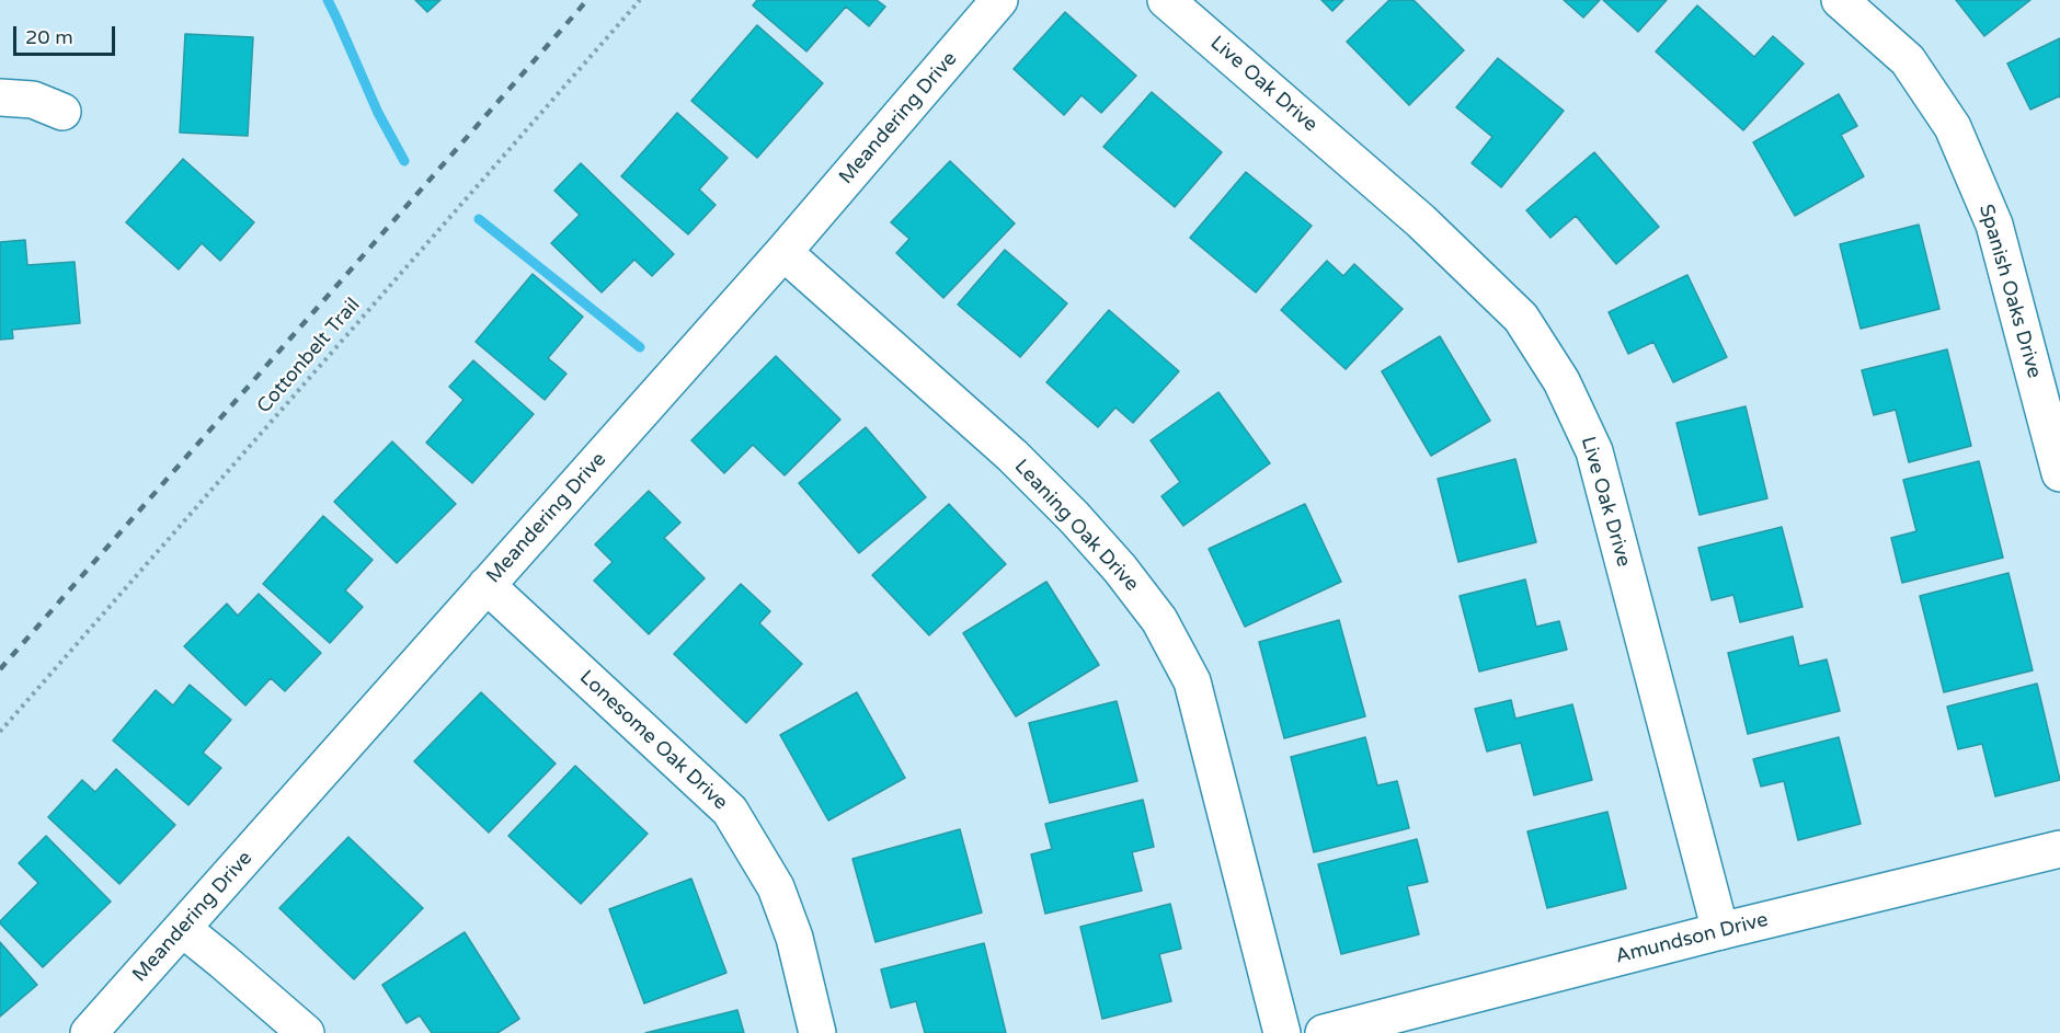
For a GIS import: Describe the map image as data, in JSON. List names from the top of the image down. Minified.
{"streets":{"street":["Live Oak Drive","Meandering Drive","Spanish Oaks Drive","Leaning Oak Drive","Lonesome Oak Drive","Amundson Drive"],"path":["Cottonbelt Trail"]},"crossings":[["Live Oak Drive","Amundson Drive"],["Meandering Drive","Leaning Oak Drive"],["Meandering Drive","Lonesome Oak Drive"]],"scale_bar":"20 m"}
